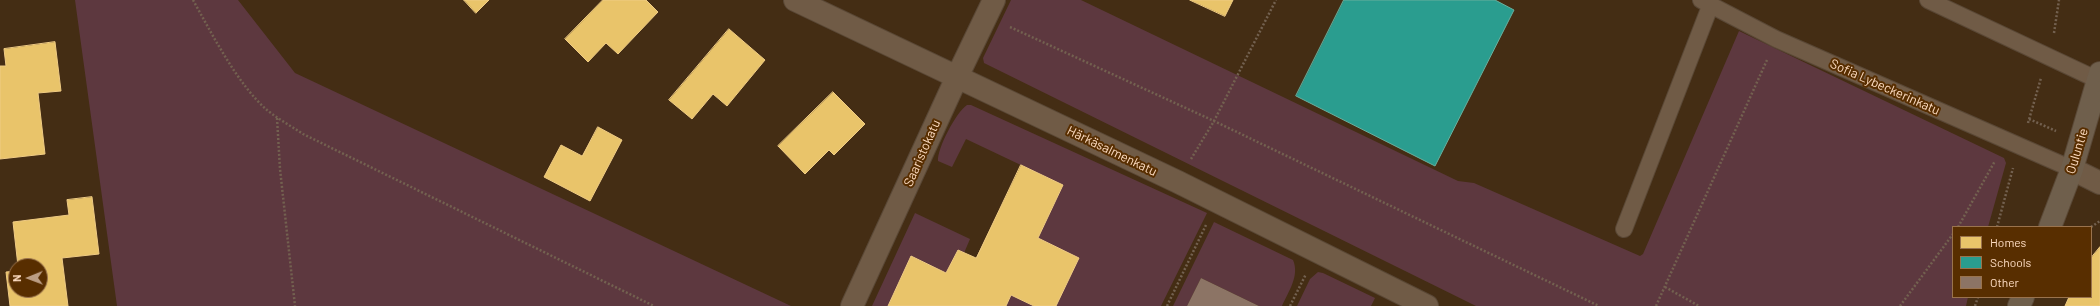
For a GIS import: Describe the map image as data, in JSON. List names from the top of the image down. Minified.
{"streets":{"street":["Härkäsalmenkatu","Ouluntie","Saaristokatu"],"lane":["Sofia Lybeckerinkatu"]},"crossings":[["Sofia Lybeckerinkatu","Ouluntie"],["Härkäsalmenkatu","Saaristokatu"]],"legend":["Homes","Schools","Other"],"north":"left"}
